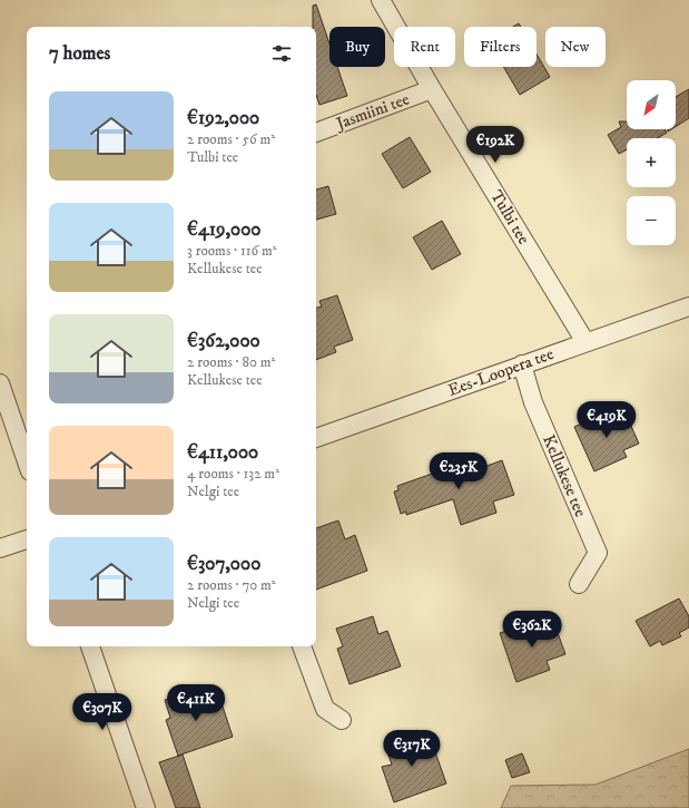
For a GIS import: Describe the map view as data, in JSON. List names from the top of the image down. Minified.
{"streets":{"street":["Jasmiini tee","Tulbi tee","Ees-Loopera tee","Kellukese tee"]},"crossings":[["Jasmiini tee","Tulbi tee"],["Tulbi tee","Ees-Loopera tee"],["Ees-Loopera tee","Kellukese tee"]],"north":"bottom left","page":{"chip":["Buy","Rent","Filters","New"],"heading":"7 homes","map_buttons":["+","−"],"list":[{"name":"€192,000","note":"2 rooms · 56 m² · Tulbi tee"},{"name":"€419,000","note":"3 rooms · 116 m² · Kellukese tee"},{"name":"€362,000","note":"2 rooms · 80 m² · Kellukese tee"},{"name":"€411,000","note":"4 rooms · 132 m² · Nelgi tee"},{"name":"€307,000","note":"2 rooms · 70 m² · Nelgi tee"}],"price":["€192K","€419K","€235K","€362K","€411K","€307K","€317K"]}}
